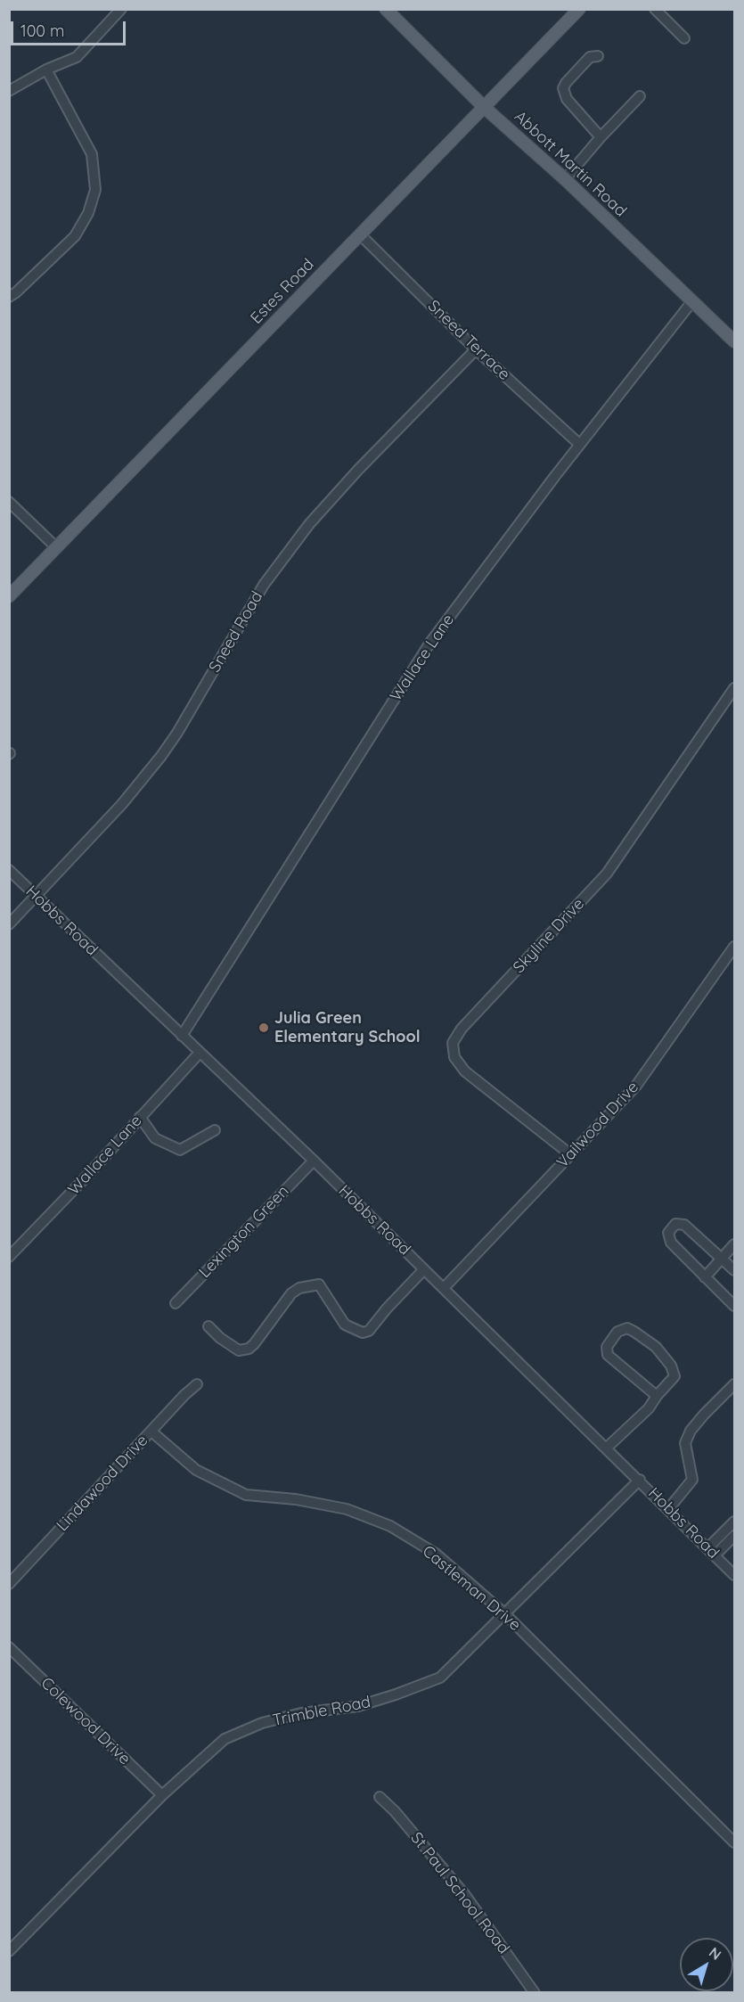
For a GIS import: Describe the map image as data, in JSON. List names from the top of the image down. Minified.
{"streets":{"main road":["Abbott Martin Road","Estes Road"],"street":["Sneed Terrace","Sneed Road","Wallace Lane","Hobbs Road","Skyline Drive","Vailwood Drive","Lexington Green","Lindawood Drive","Castleman Drive","Trimble Road","Colewood Drive","St Paul School Road"]},"crossings":[["Abbott Martin Road","Estes Road"],["Abbott Martin Road","Wallace Lane"],["Estes Road","Sneed Terrace"],["Sneed Terrace","Sneed Road"],["Sneed Terrace","Wallace Lane"],["Sneed Road","Hobbs Road"],["Wallace Lane","Hobbs Road"],["Hobbs Road","Vailwood Drive"],["Hobbs Road","Lexington Green"],["Hobbs Road","Trimble Road"],["Skyline Drive","Vailwood Drive"],["Lindawood Drive","Castleman Drive"],["Castleman Drive","Trimble Road"],["Trimble Road","Colewood Drive"]],"places":["Julia Green Elementary School"],"scale_bar":"100 m","north":"top right"}
